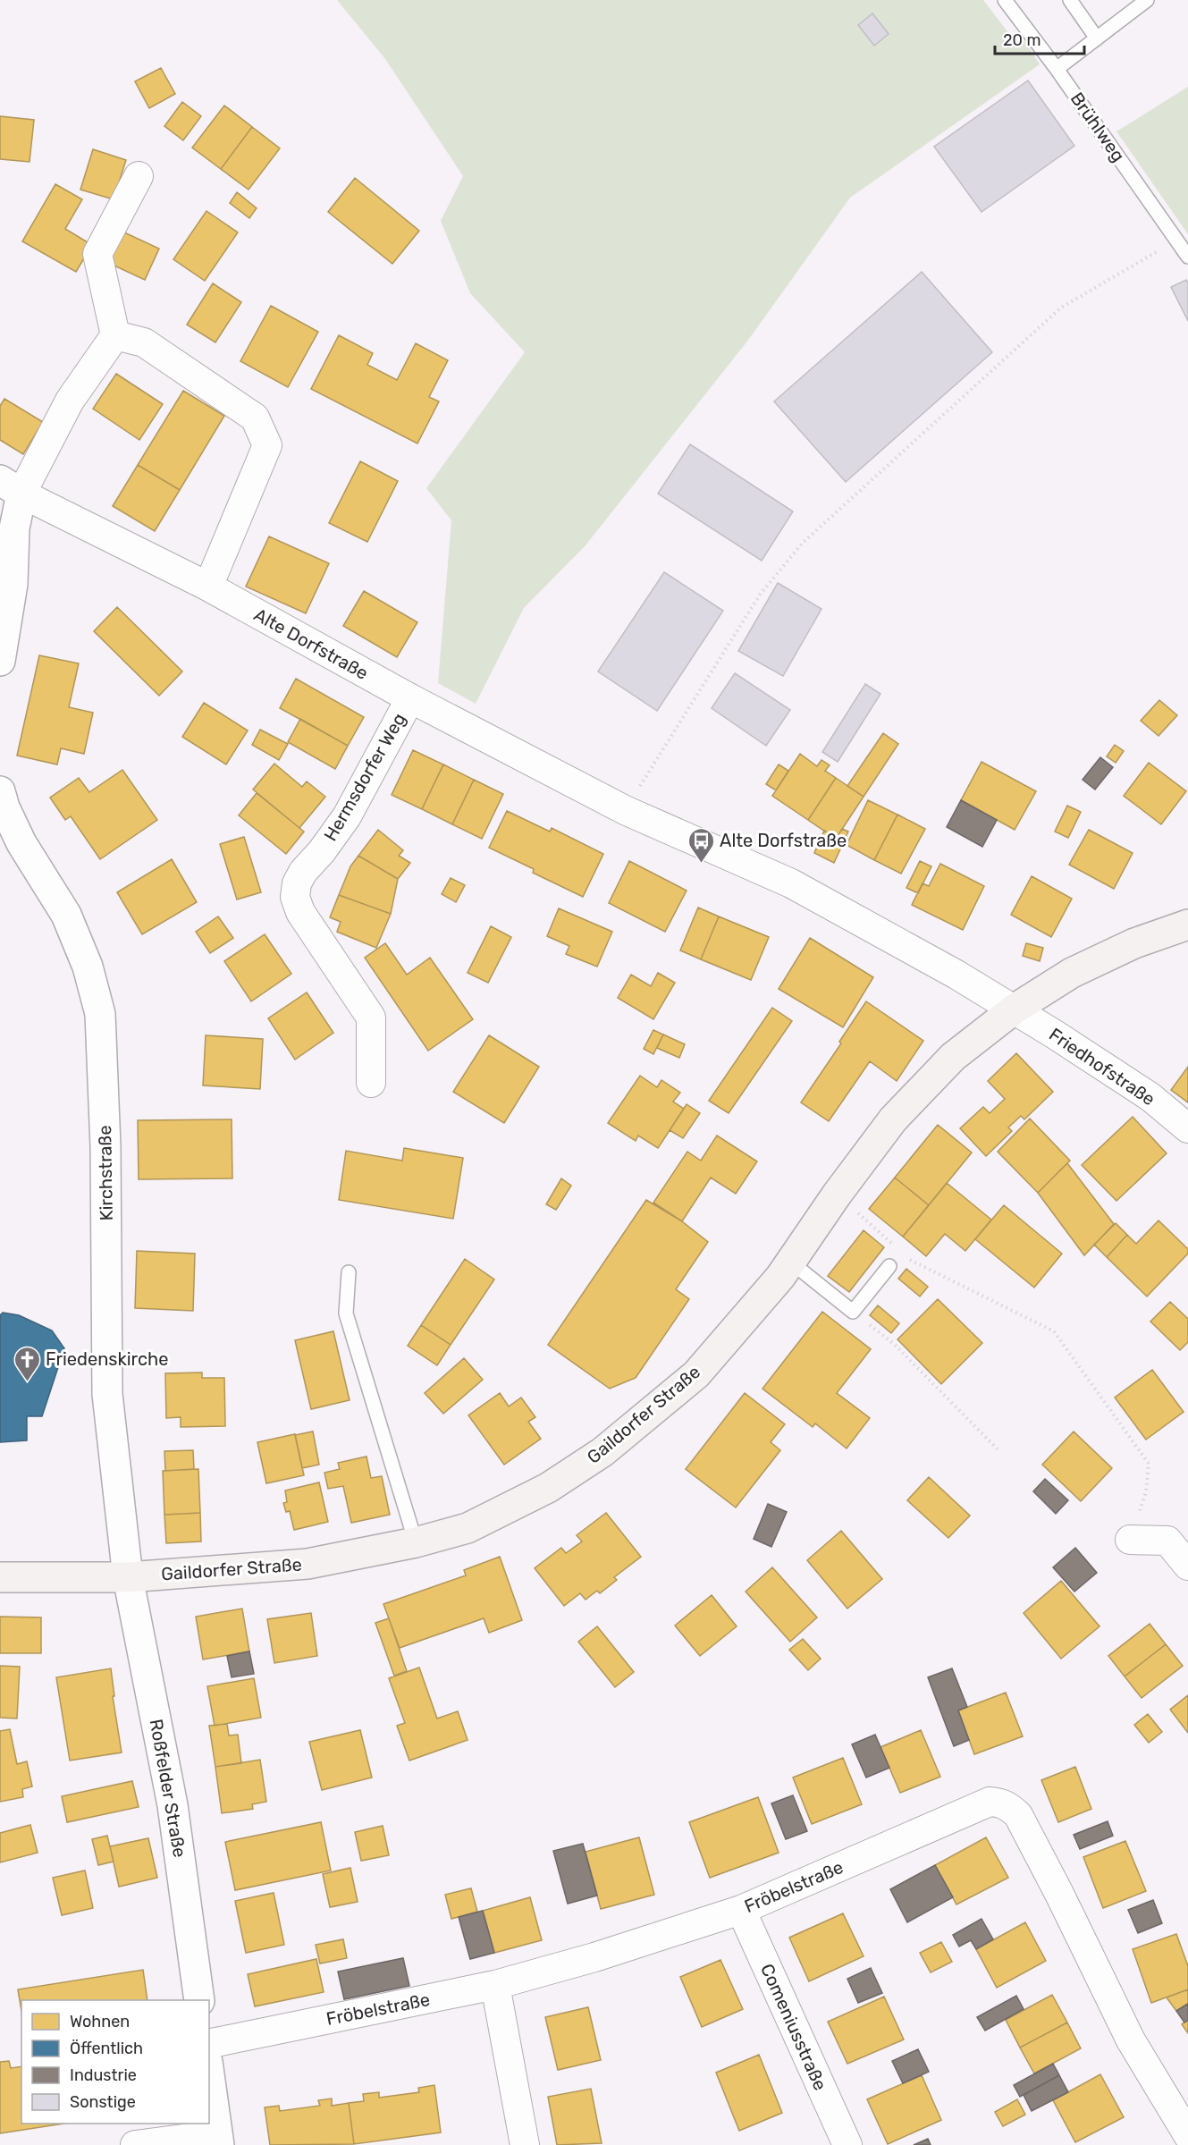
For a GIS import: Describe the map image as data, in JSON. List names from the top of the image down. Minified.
{"streets":{"main road":["Gaildorfer Straße"],"street":["Alte Dorfstraße","Hermsdorfer Weg","Friedhofstraße","Kirchstraße","Roßfelder Straße","Fröbelstraße","Comeniusstraße"],"lane":["Brühlweg"]},"crossings":[["Alte Dorfstraße","Hermsdorfer Weg"],["Alte Dorfstraße","Friedhofstraße"],["Alte Dorfstraße","Gaildorfer Straße"],["Friedhofstraße","Gaildorfer Straße"],["Kirchstraße","Gaildorfer Straße"],["Kirchstraße","Roßfelder Straße"],["Gaildorfer Straße","Roßfelder Straße"],["Fröbelstraße","Comeniusstraße"]],"places":{"bus stop":["Alte Dorfstraße"],"church":["Friedenskirche"]},"legend":["Wohnen","Öffentlich","Industrie","Sonstige"],"scale_bar":"20 m"}
